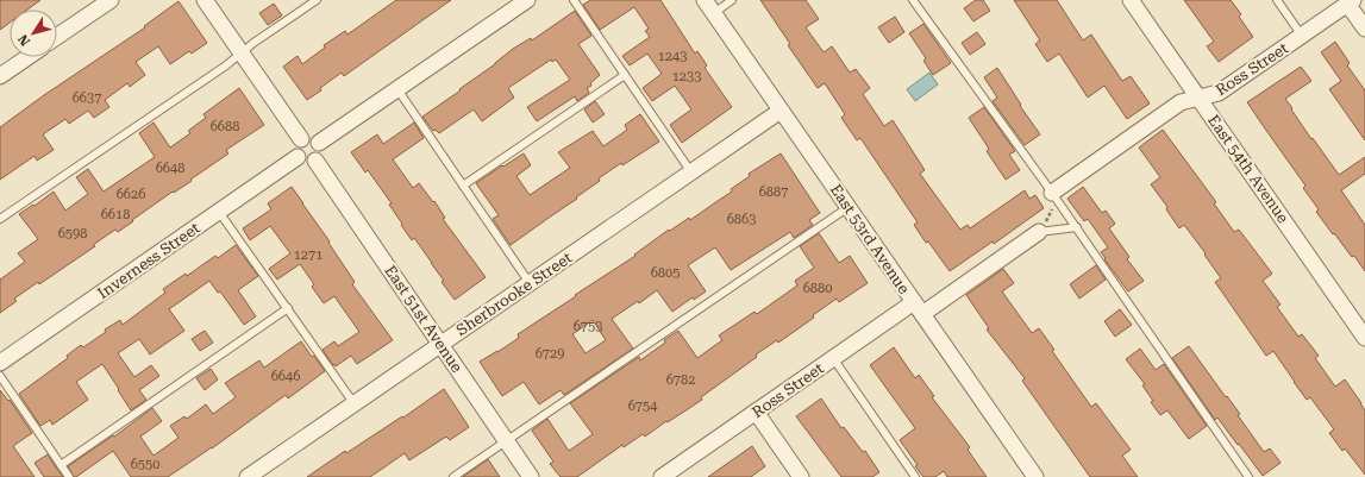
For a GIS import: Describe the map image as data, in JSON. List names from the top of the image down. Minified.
{"streets":{"street":["Ross Street","East 54th Avenue","East 53rd Avenue","Inverness Street","Sherbrooke Street","East 51st Avenue"]},"crossings":[["Ross Street","East 54th Avenue"],["Ross Street","East 53rd Avenue"],["East 53rd Avenue","Sherbrooke Street"],["Inverness Street","East 51st Avenue"],["Sherbrooke Street","East 51st Avenue"]],"house_numbers":["1243","1233","6637","6688","6648","6887","6626","6618","6863","6598","1271","6805","6880","6753","6729","6646","6782","6754","6550"],"north":"bottom left"}
